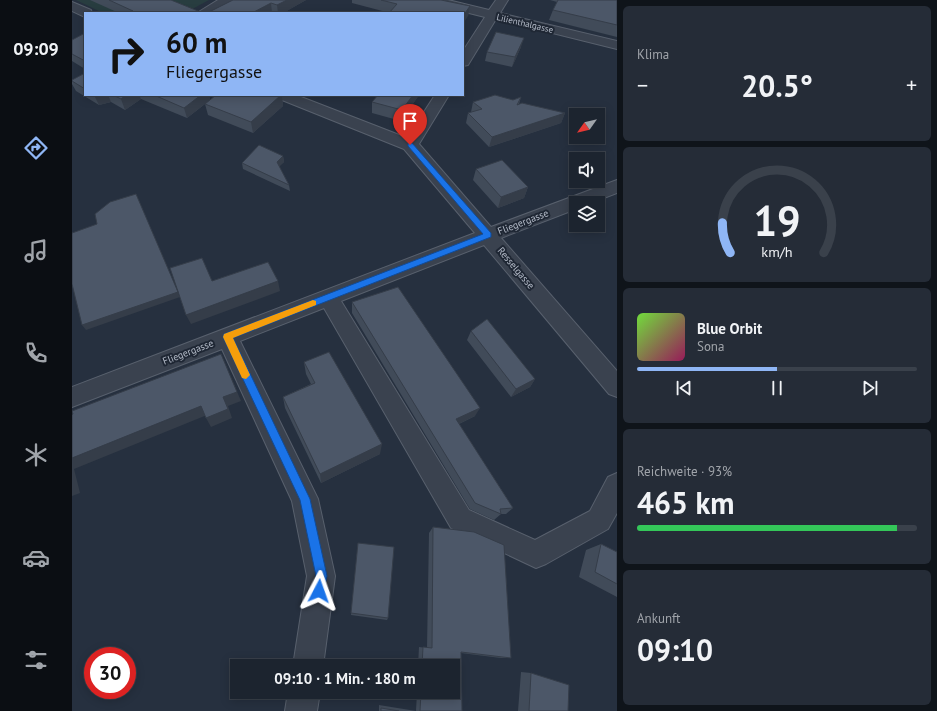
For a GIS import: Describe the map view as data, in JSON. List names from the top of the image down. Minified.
{"streets":{"street":["Lilienthalgasse","Fliegergasse","Resselgasse"]},"crossings":[["Fliegergasse","Resselgasse"]],"north":"bottom left","page":{"tabs":"09:09","tile":["Klima",["Reichweite · 93%","465 km"],["Ankunft","09:10"]],"turn":["60 m","Fliegergasse"],"heat":["−","20.5°","+"],"song":["Blue Orbit","Sona"],"limit":"30","trip":"09:10 · 1 Min. · 180 m","gauge":["19","km/h"]}}
